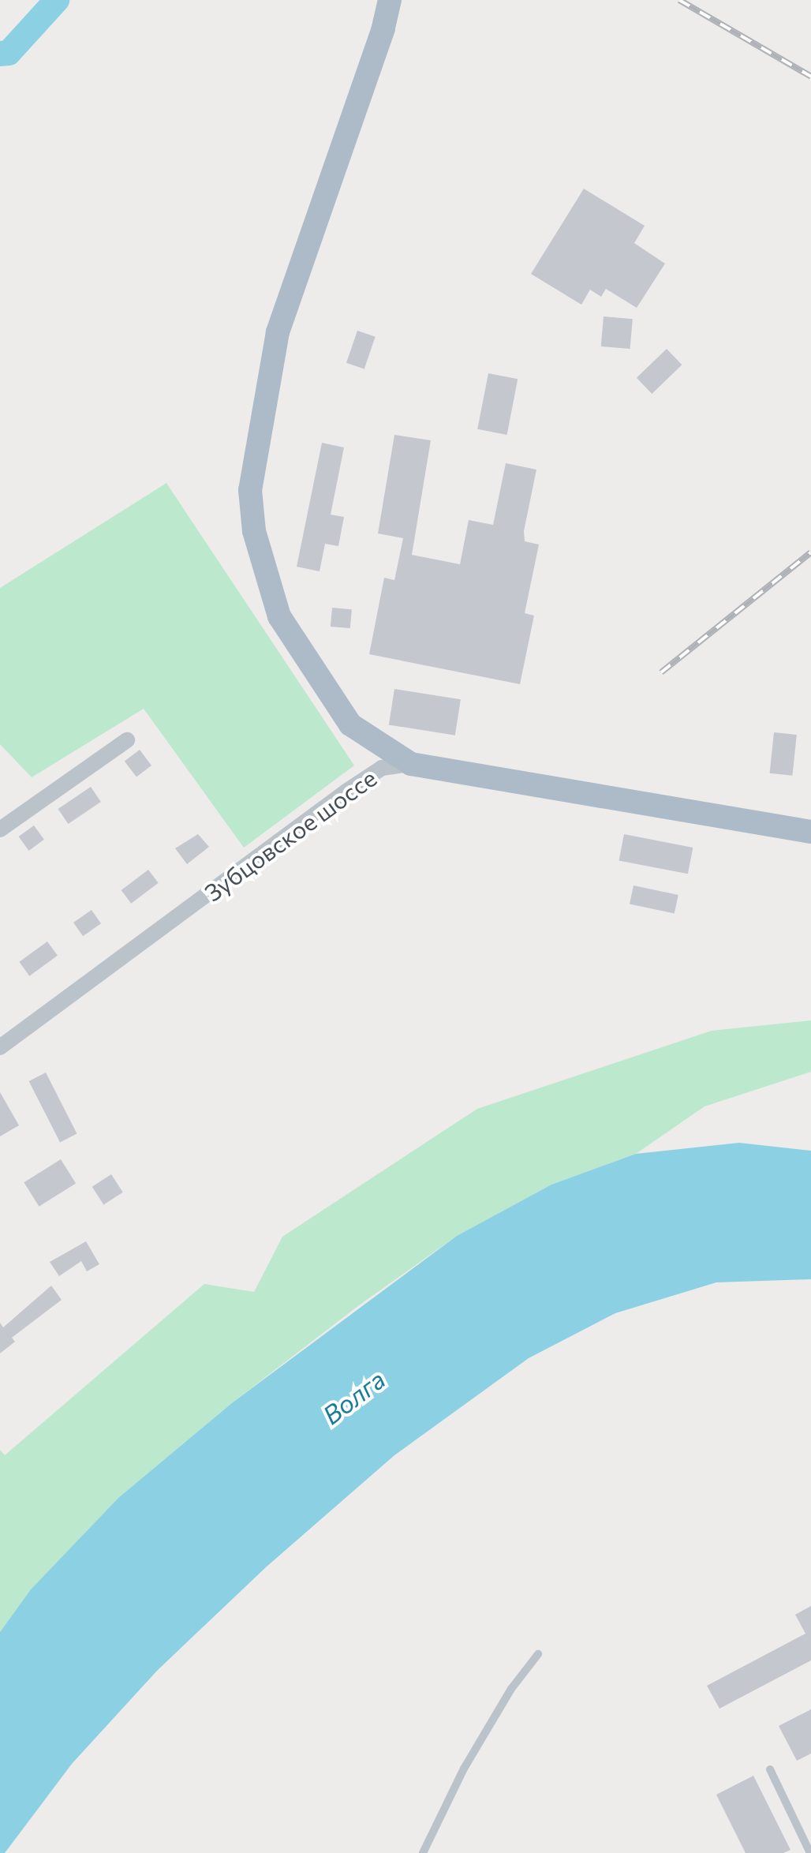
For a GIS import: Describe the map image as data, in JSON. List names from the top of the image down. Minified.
{"streets":{"main road":["Зубцовское шоссе"]},"water":["Волга"]}
